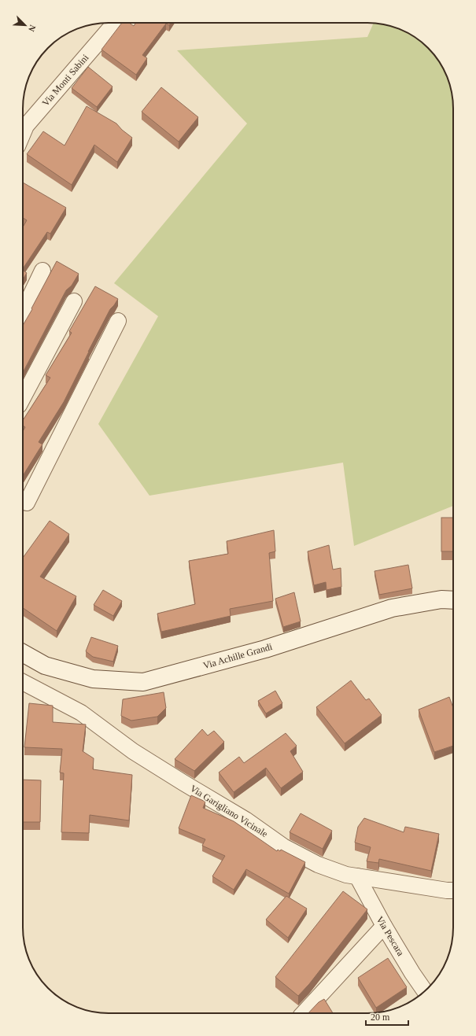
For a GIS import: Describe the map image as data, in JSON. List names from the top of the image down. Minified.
{"streets":{"main road":["Via Achille Grandi"],"street":["Via Monti Sabini","Via Garigliano Vicinale","Via Pescara"]},"crossings":[["Via Garigliano Vicinale","Via Pescara"]],"scale_bar":"20 m","north":"bottom right"}
